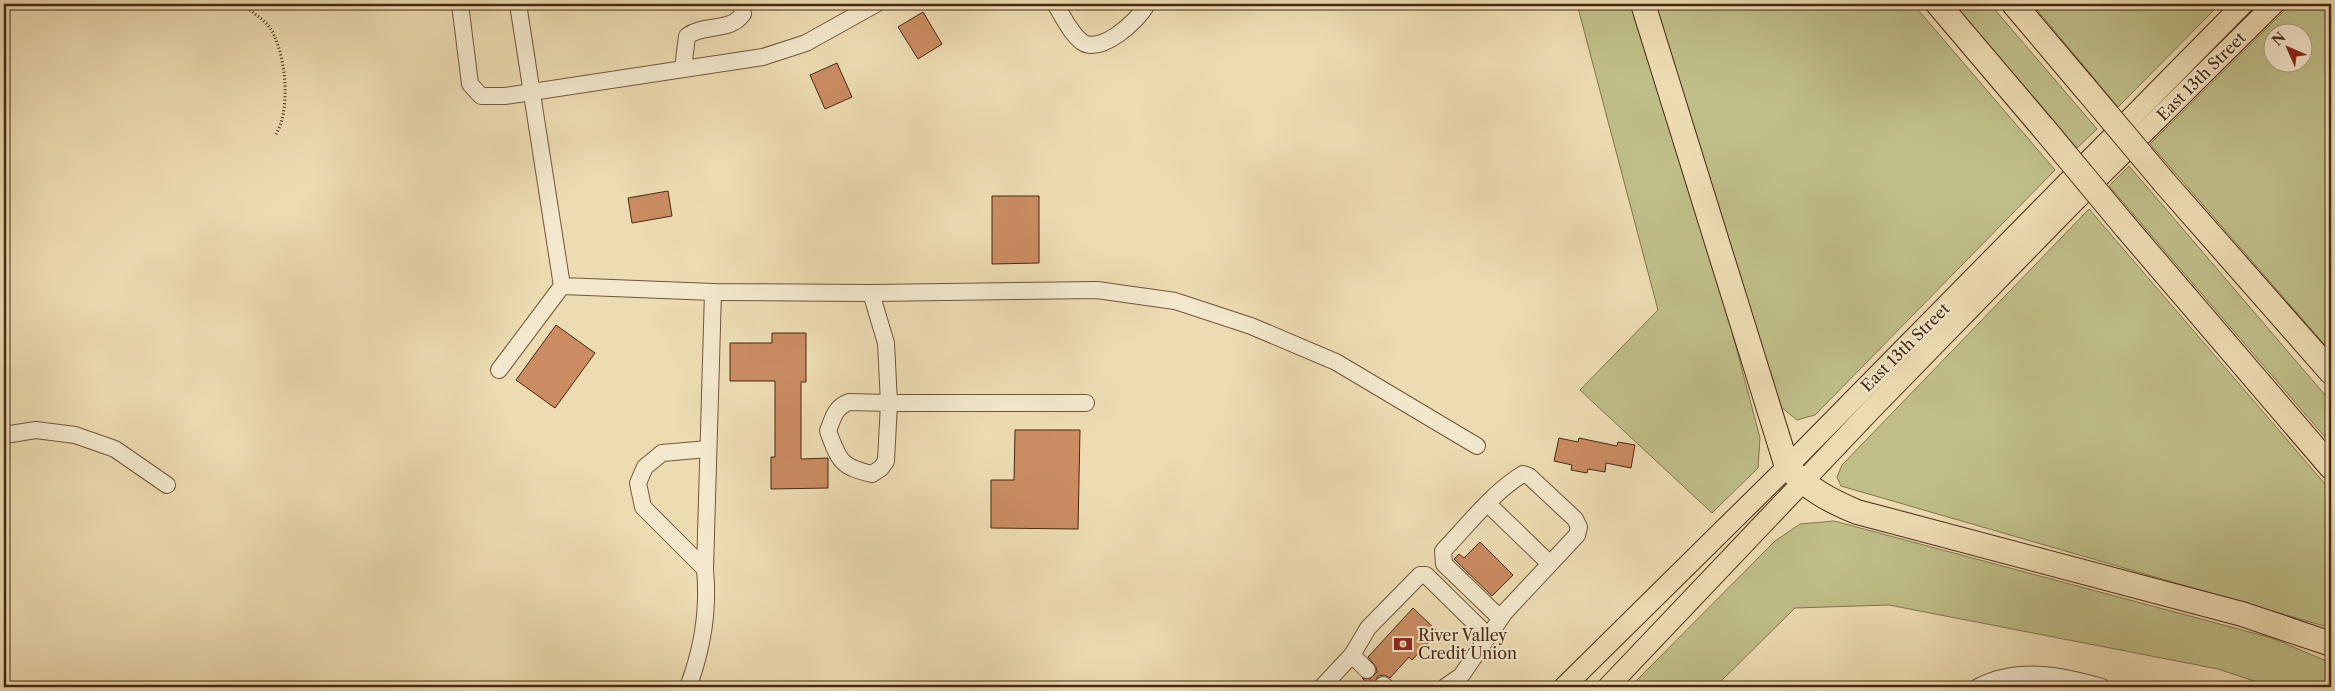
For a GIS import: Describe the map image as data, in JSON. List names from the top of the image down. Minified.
{"streets":{"main road":["East 13th Street"]},"places":{"bank":["River Valley Credit Union"]},"north":"top left"}
